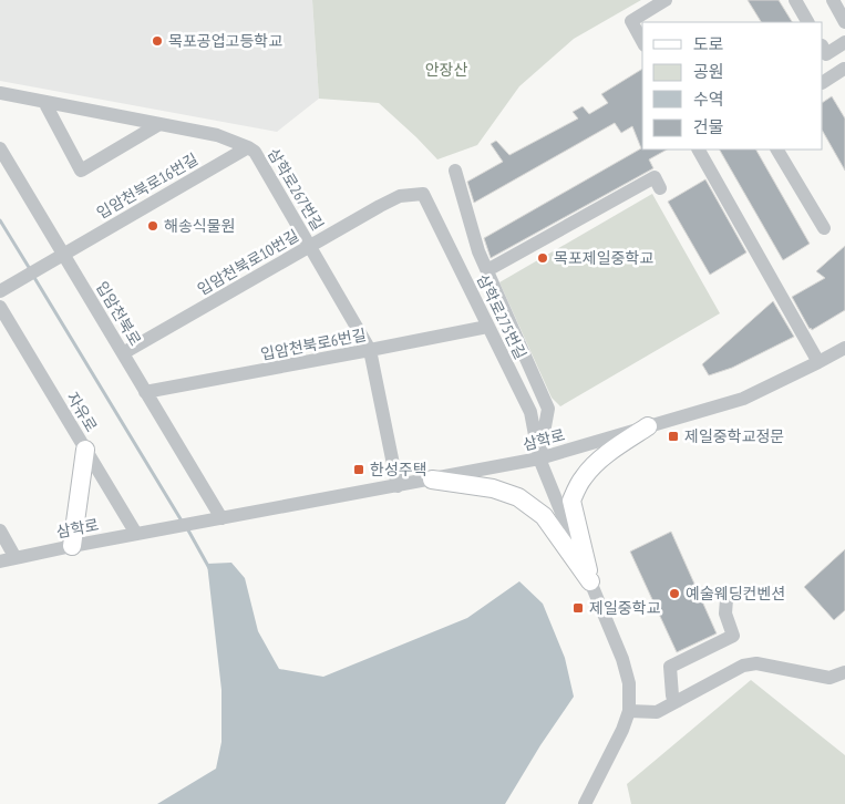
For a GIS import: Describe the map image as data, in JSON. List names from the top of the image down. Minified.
{"streets":{"street":["입암천북로16번길","삼학로267번길","입암천북로10번길","입암천북로","삼학로275번길","입암천북로6번길","자유로","삼학로"]},"crossings":[["입암천북로16번길","삼학로267번길"],["입암천북로16번길","입암천북로"],["삼학로267번길","입암천북로10번길"],["삼학로267번길","입암천북로6번길"],["삼학로267번길","삼학로"],["입암천북로10번길","입암천북로"],["입암천북로10번길","삼학로275번길"],["입암천북로","입암천북로6번길"],["입암천북로","삼학로"],["삼학로275번길","입암천북로6번길"],["삼학로275번길","삼학로"],["자유로","삼학로"]],"parks":["안장산"],"places":{"other":["목포공업고등학교","해송식물원","목포제일중학교","예술웨딩컨벤션"],"transit":["제일중학교정문","한성주택","제일중학교"]},"legend":["도로","공원","수역","건물"]}
